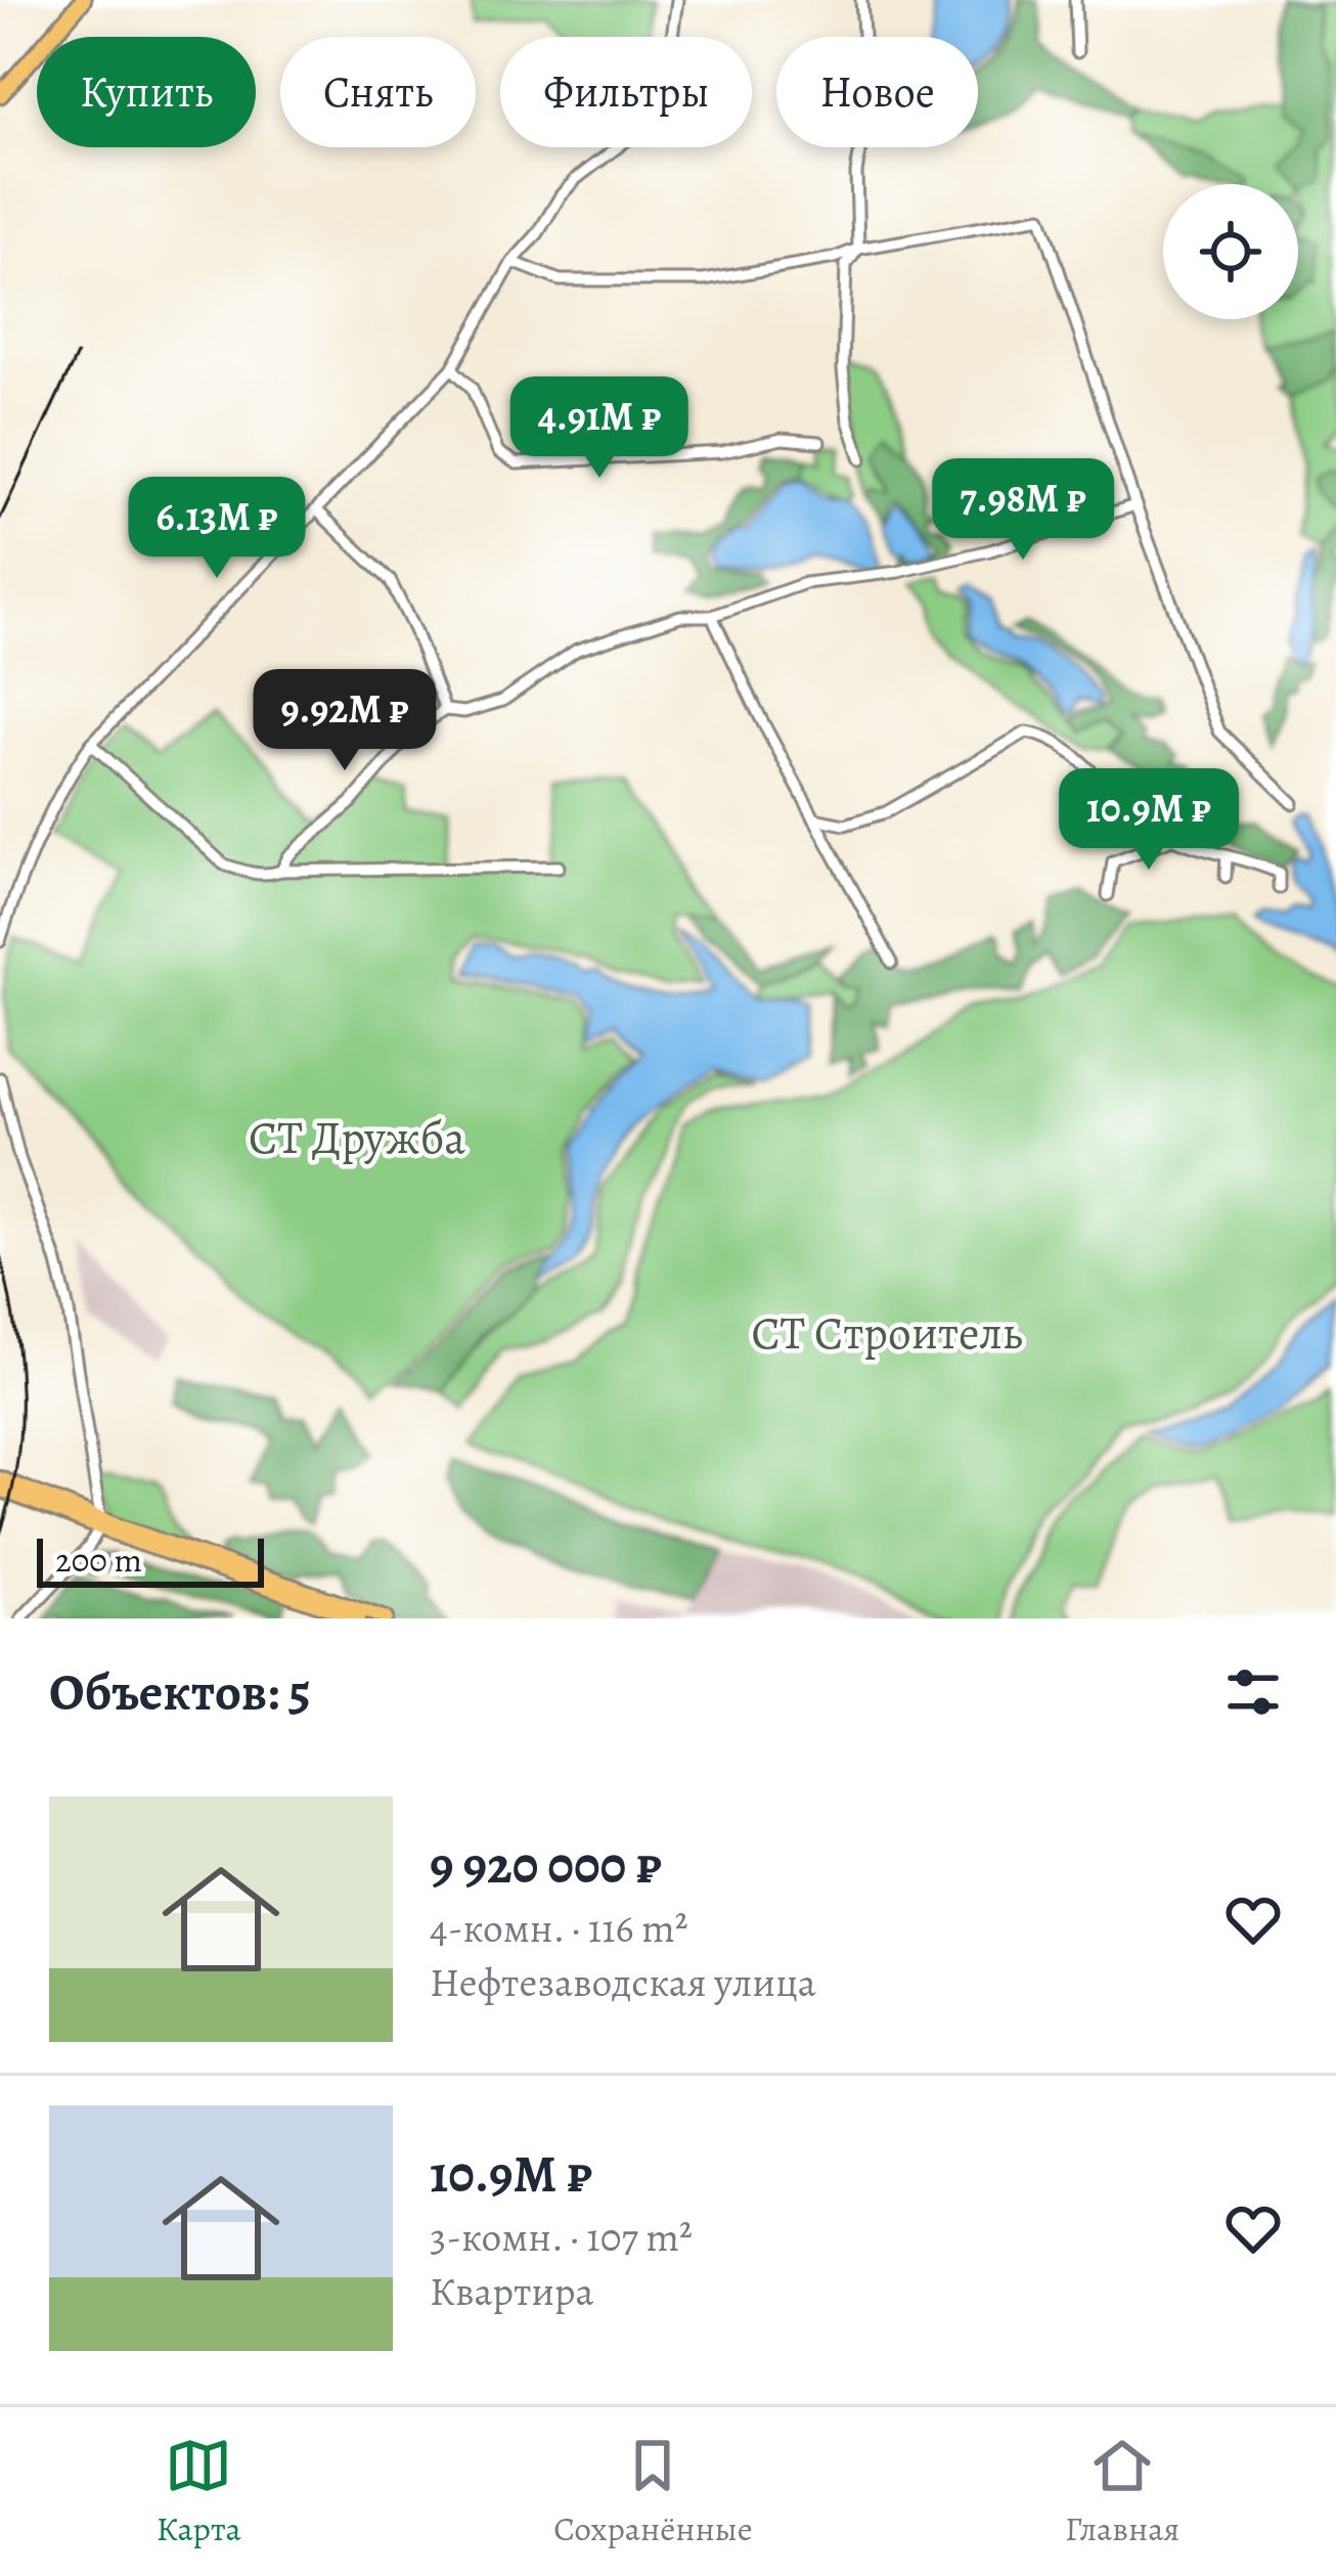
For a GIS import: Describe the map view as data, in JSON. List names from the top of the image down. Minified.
{"parks":["СТ Дружба","СТ Строитель"],"scale_bar":"200 m","page":{"chip":["Купить","Снять","Фильтры","Новое"],"price":["4.91M ₽","7.98M ₽","6.13M ₽","9.92M ₽","10.9M ₽"],"scale":"200 m","heading":"Объектов: 5","list":[{"name":"9 920 000 ₽","note":"4-комн. · 116 m² · Нефтезаводская улица"},{"name":"10.9M ₽","note":"3-комн. · 107 m² · Квартира"}],"tabs":["Карта","Сохранённые","Главная"]}}
